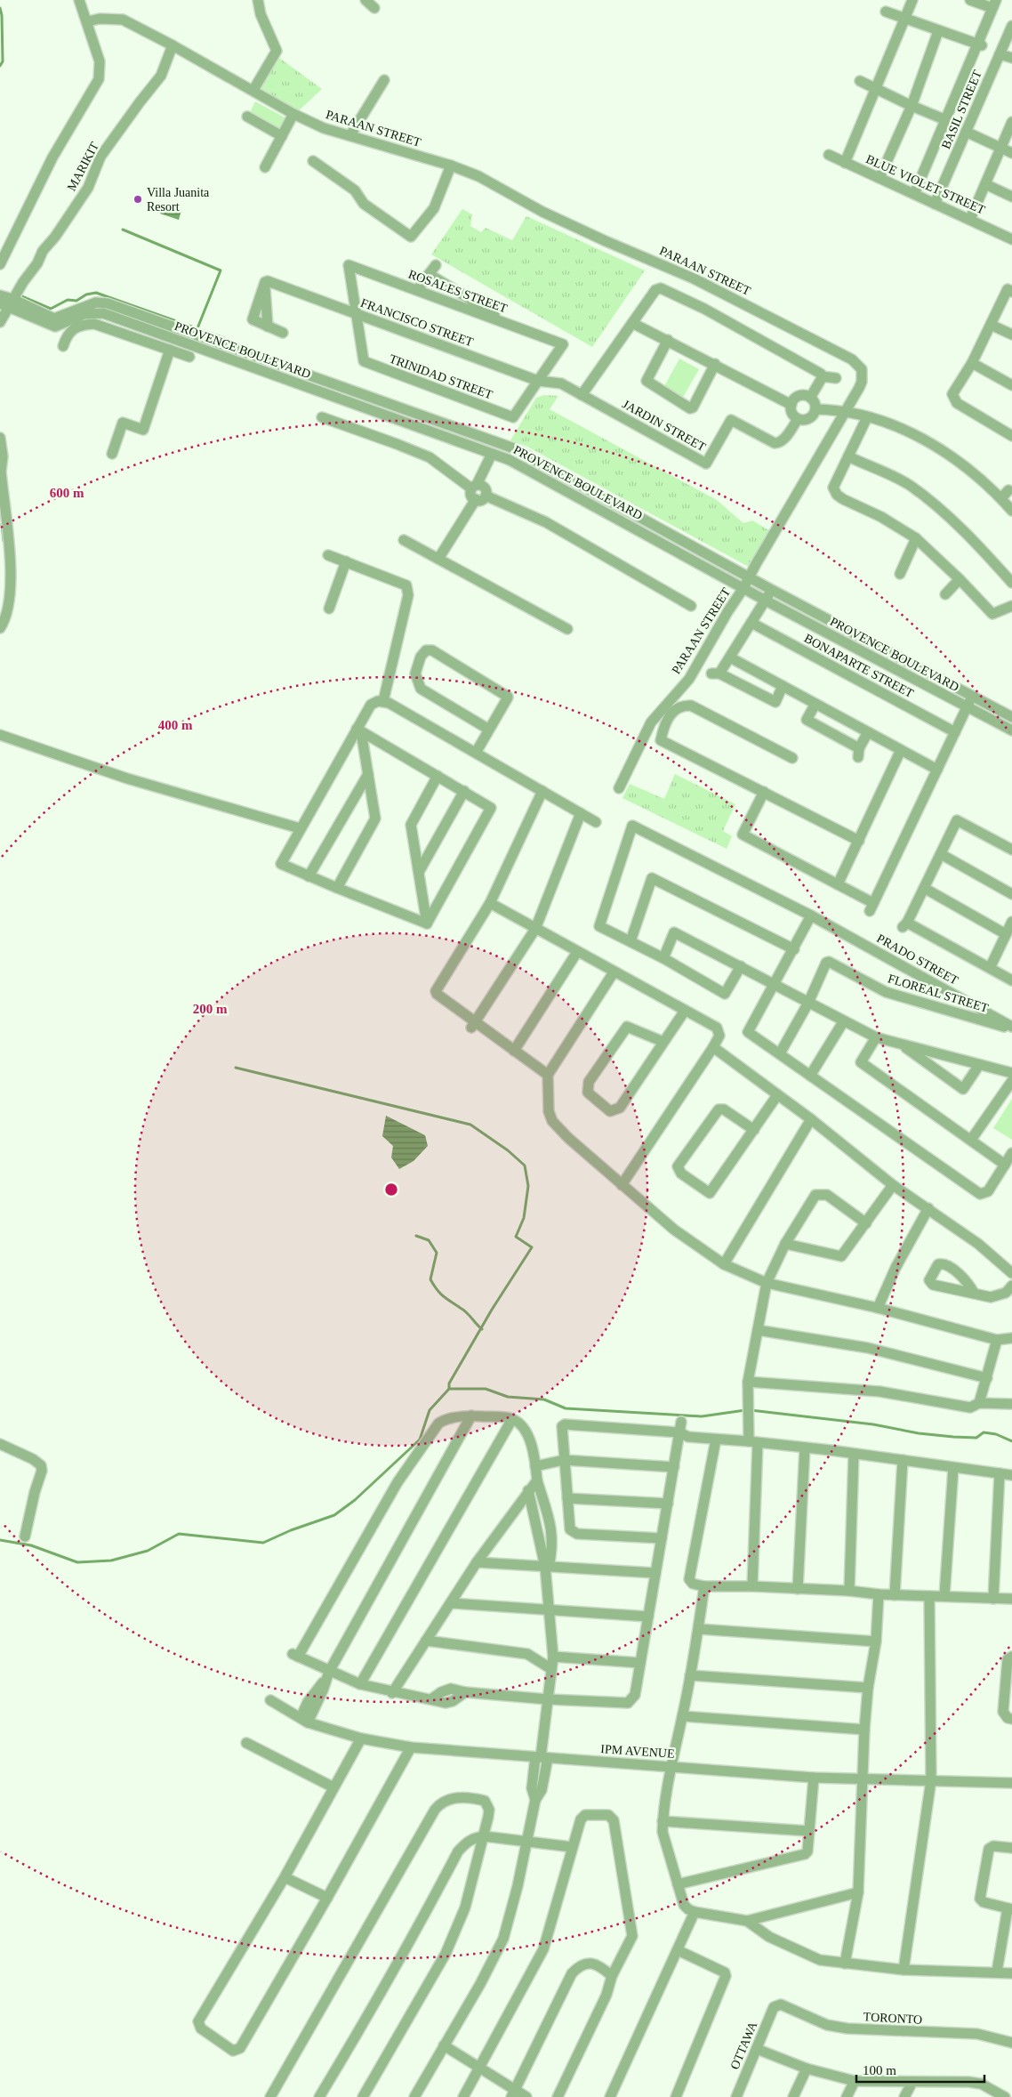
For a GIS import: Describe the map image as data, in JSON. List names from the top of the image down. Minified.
{"streets":{"street":["BASIL STREET","PARAAN STREET","MARIKIT","BLUE VIOLET STREET","ROSALES STREET","FRANCISCO STREET","PROVENCE BOULEVARD","TRINIDAD STREET","JARDIN STREET","BONAPARTE STREET","PRADO STREET","FLOREAL STREET","IPM AVENUE","TORONTO","OTTAWA"]},"crossings":[["BASIL STREET","BLUE VIOLET STREET"],["PARAAN STREET","MARIKIT"],["PARAAN STREET","PROVENCE BOULEVARD"],["MARIKIT","PROVENCE BOULEVARD"],["ROSALES STREET","FRANCISCO STREET"],["ROSALES STREET","TRINIDAD STREET"],["FRANCISCO STREET","TRINIDAD STREET"],["FRANCISCO STREET","JARDIN STREET"],["PRADO STREET","FLOREAL STREET"],["TORONTO","OTTAWA"]],"places":["Villa Juanita Resort"],"scale_bar":"100 m","rings":["600 m","400 m","200 m"]}
